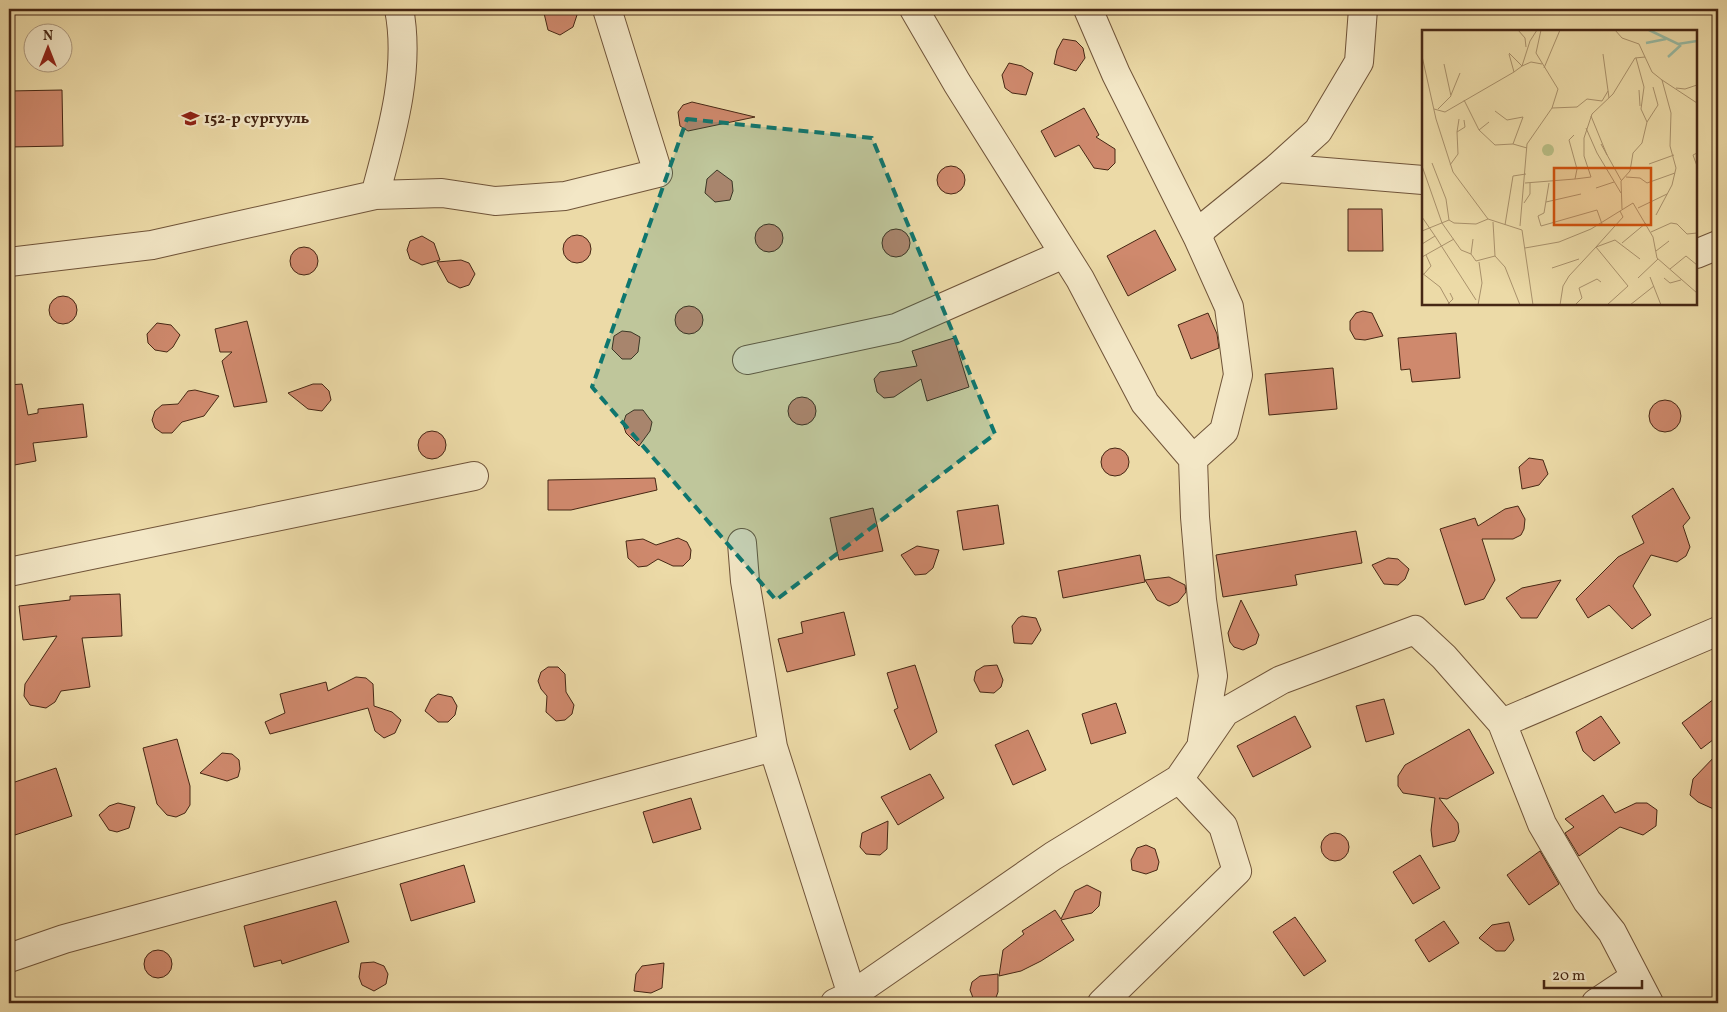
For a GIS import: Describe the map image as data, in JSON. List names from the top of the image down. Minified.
{"places":{"school or university":["152-р сургууль"]},"scale_bar":"20 m","north":"top"}
